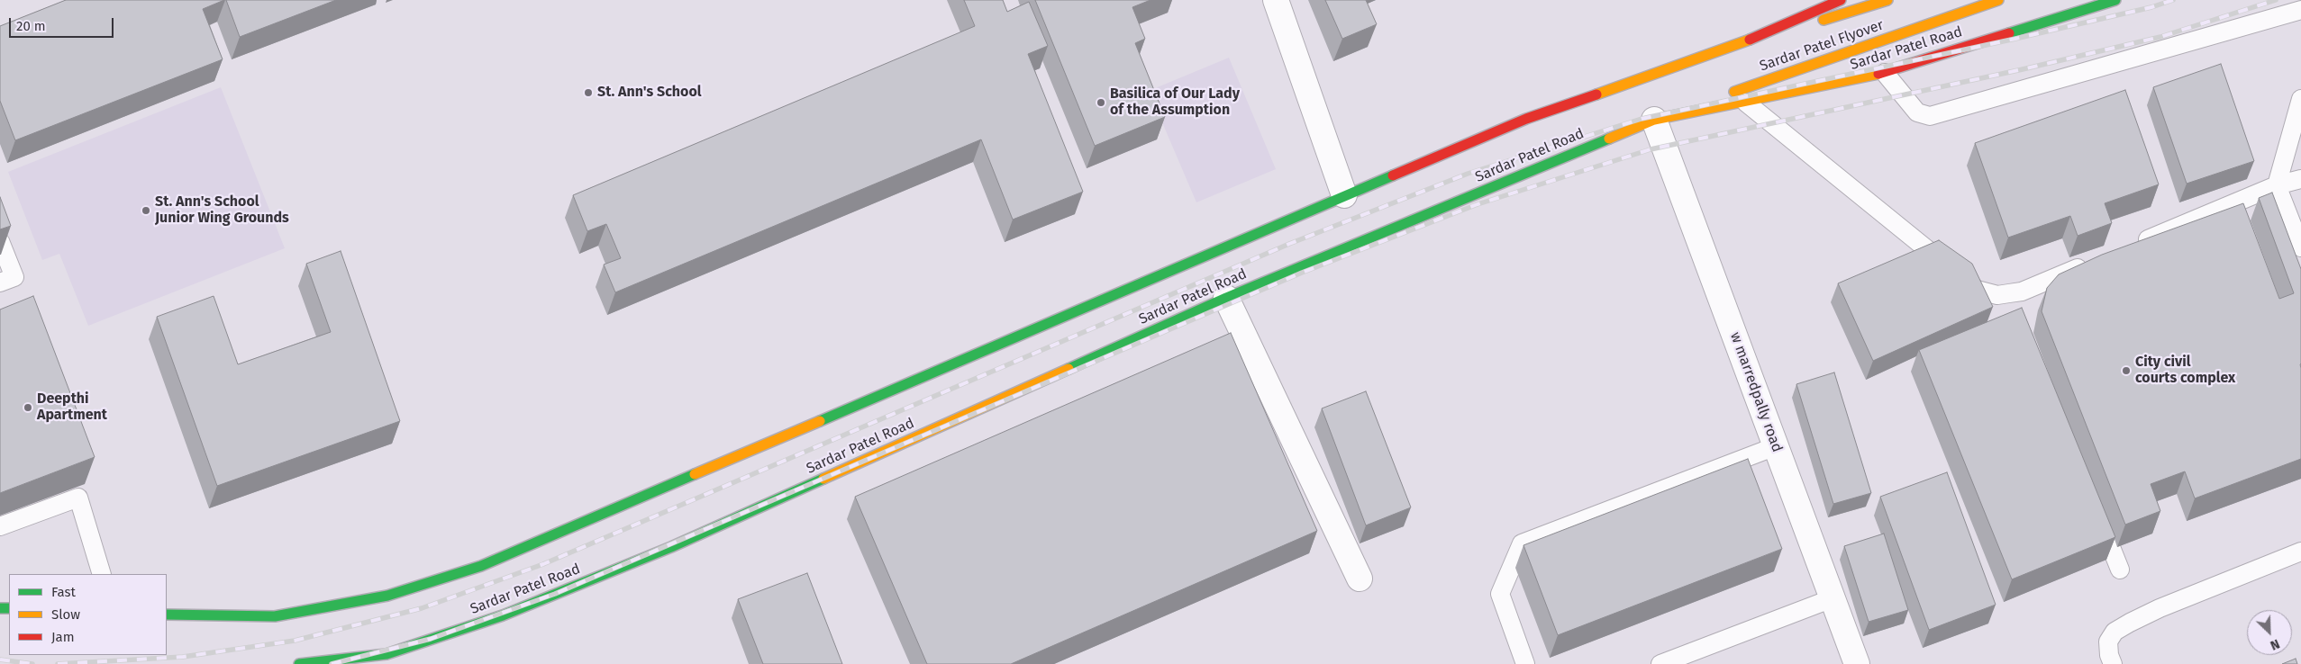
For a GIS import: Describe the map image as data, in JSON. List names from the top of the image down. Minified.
{"streets":{"main road":["Sardar Patel Flyover","Sardar Patel Road"],"street":["w marredpally road"]},"crossings":[["Sardar Patel Flyover","Sardar Patel Road"],["Sardar Patel Flyover","w marredpally road"],["Sardar Patel Road","w marredpally road"]],"places":["St. Ann's School","Basilica of Our Lady of the Assumption","St. Ann's School Junior Wing Grounds","City civil courts complex","Deepthi Apartment"],"legend":["Fast","Slow","Jam"],"scale_bar":"20 m","north":"bottom right"}
